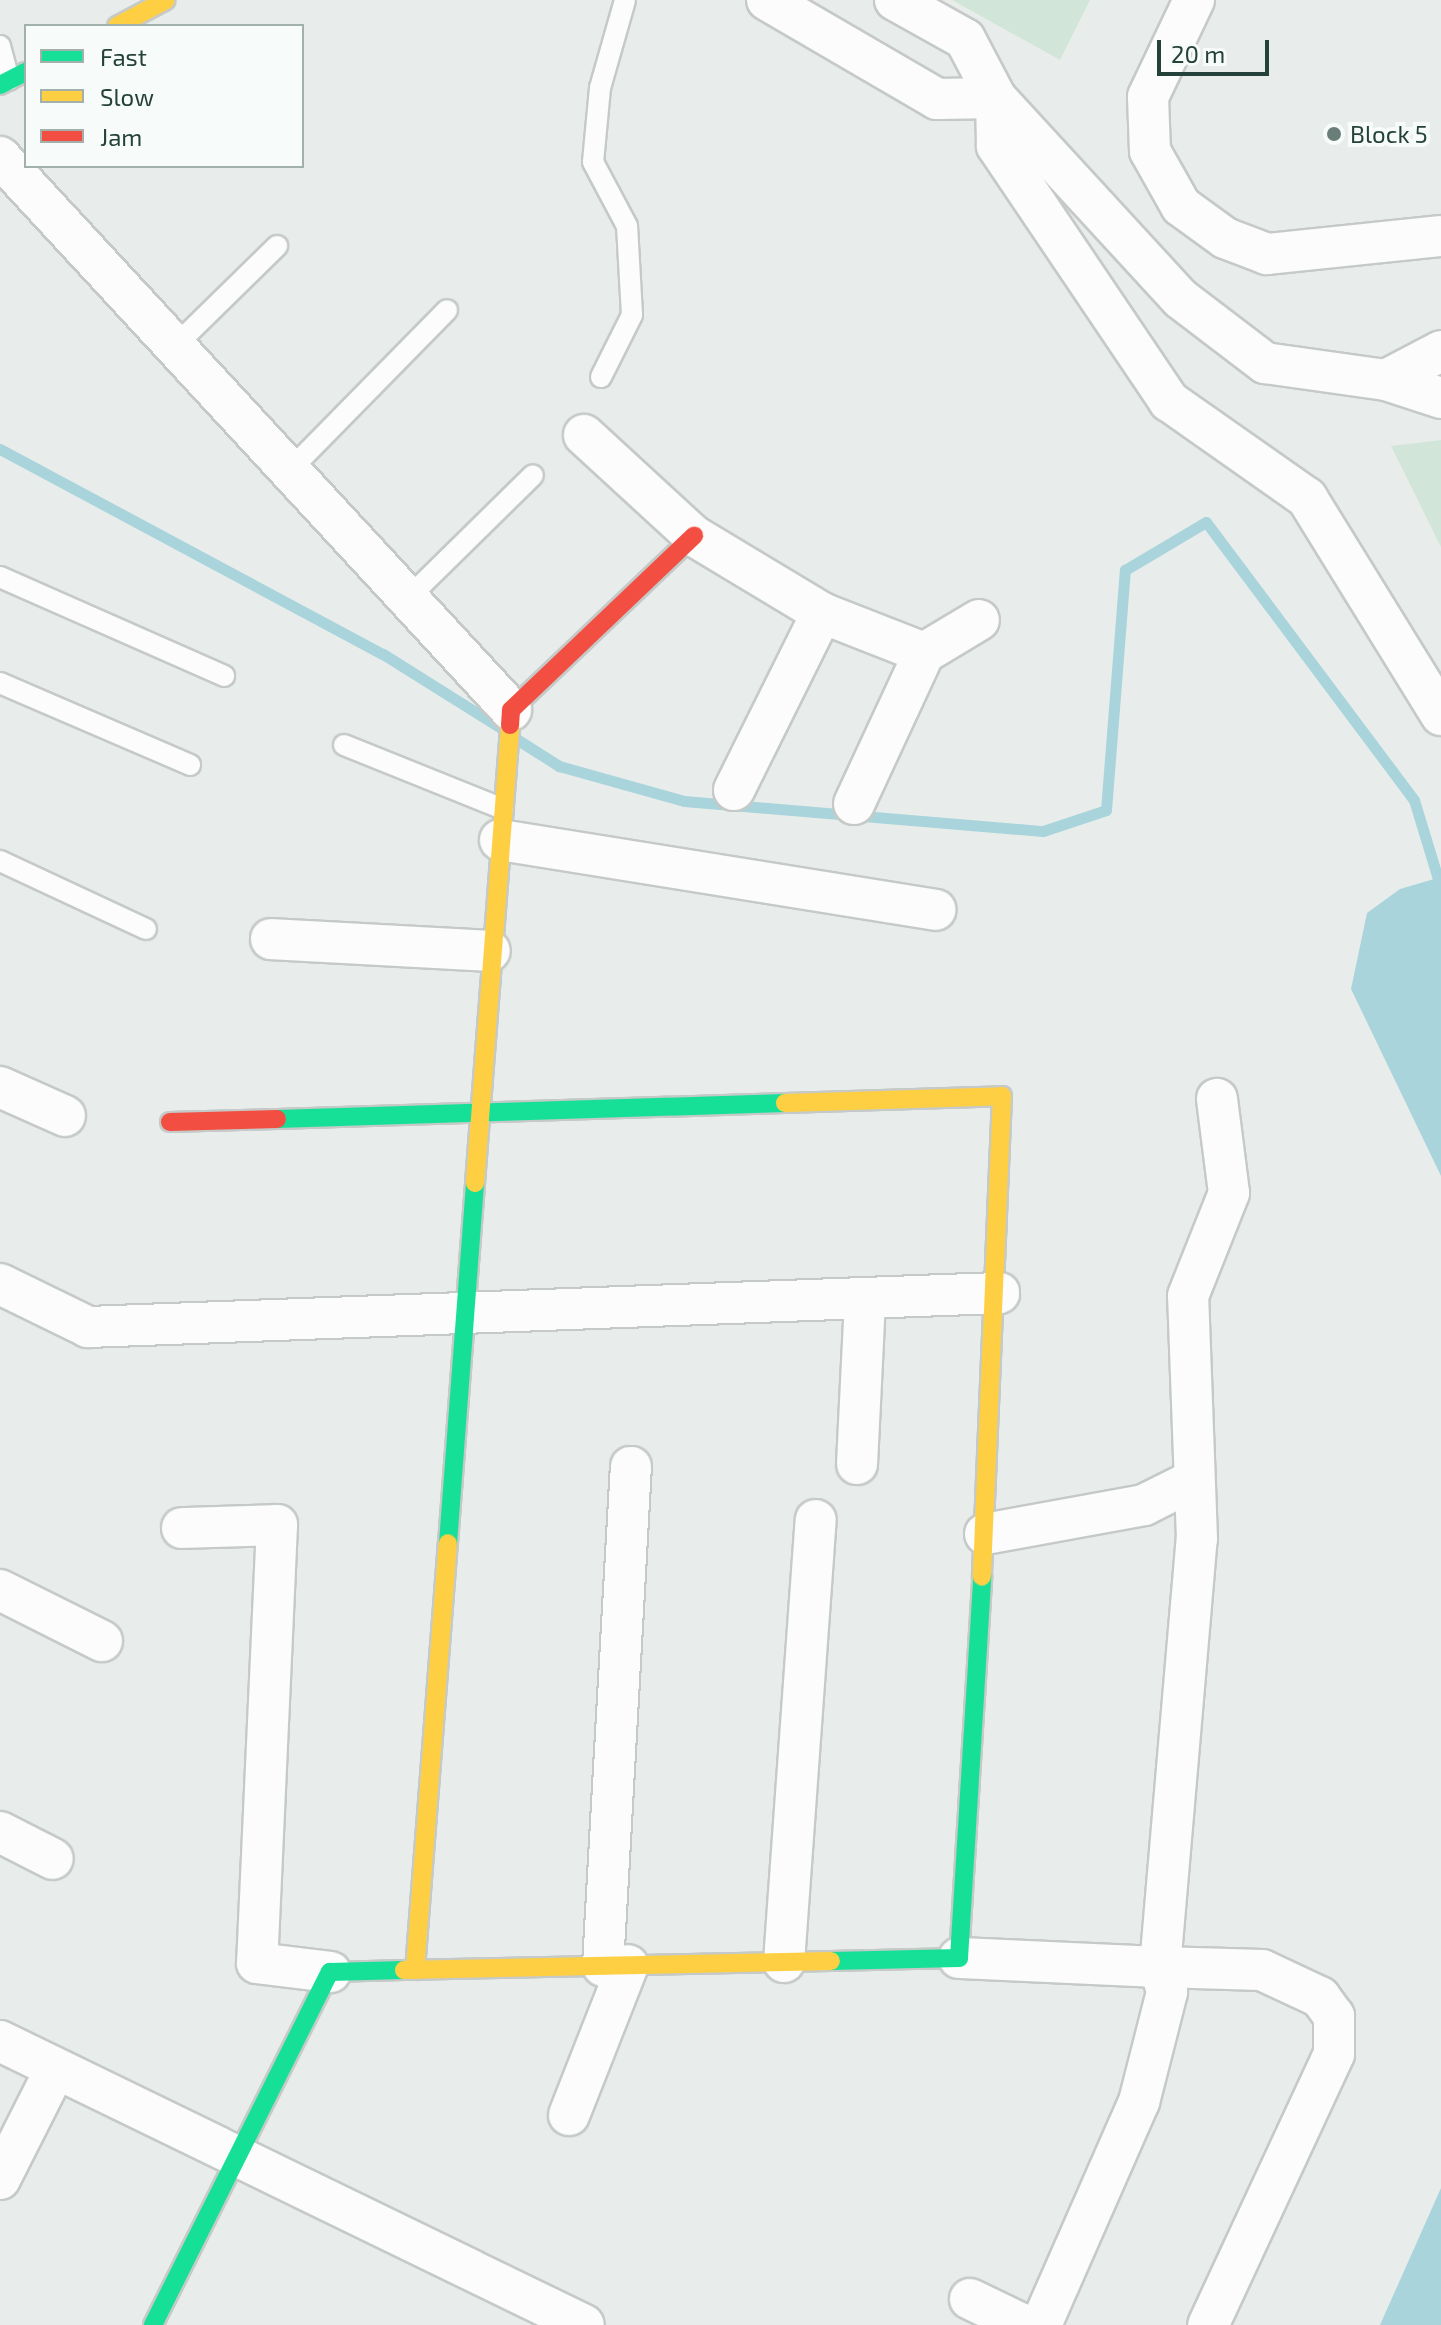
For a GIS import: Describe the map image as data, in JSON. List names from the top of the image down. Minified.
{"places":["Block 5"],"legend":["Fast","Slow","Jam"],"scale_bar":"20 m"}
